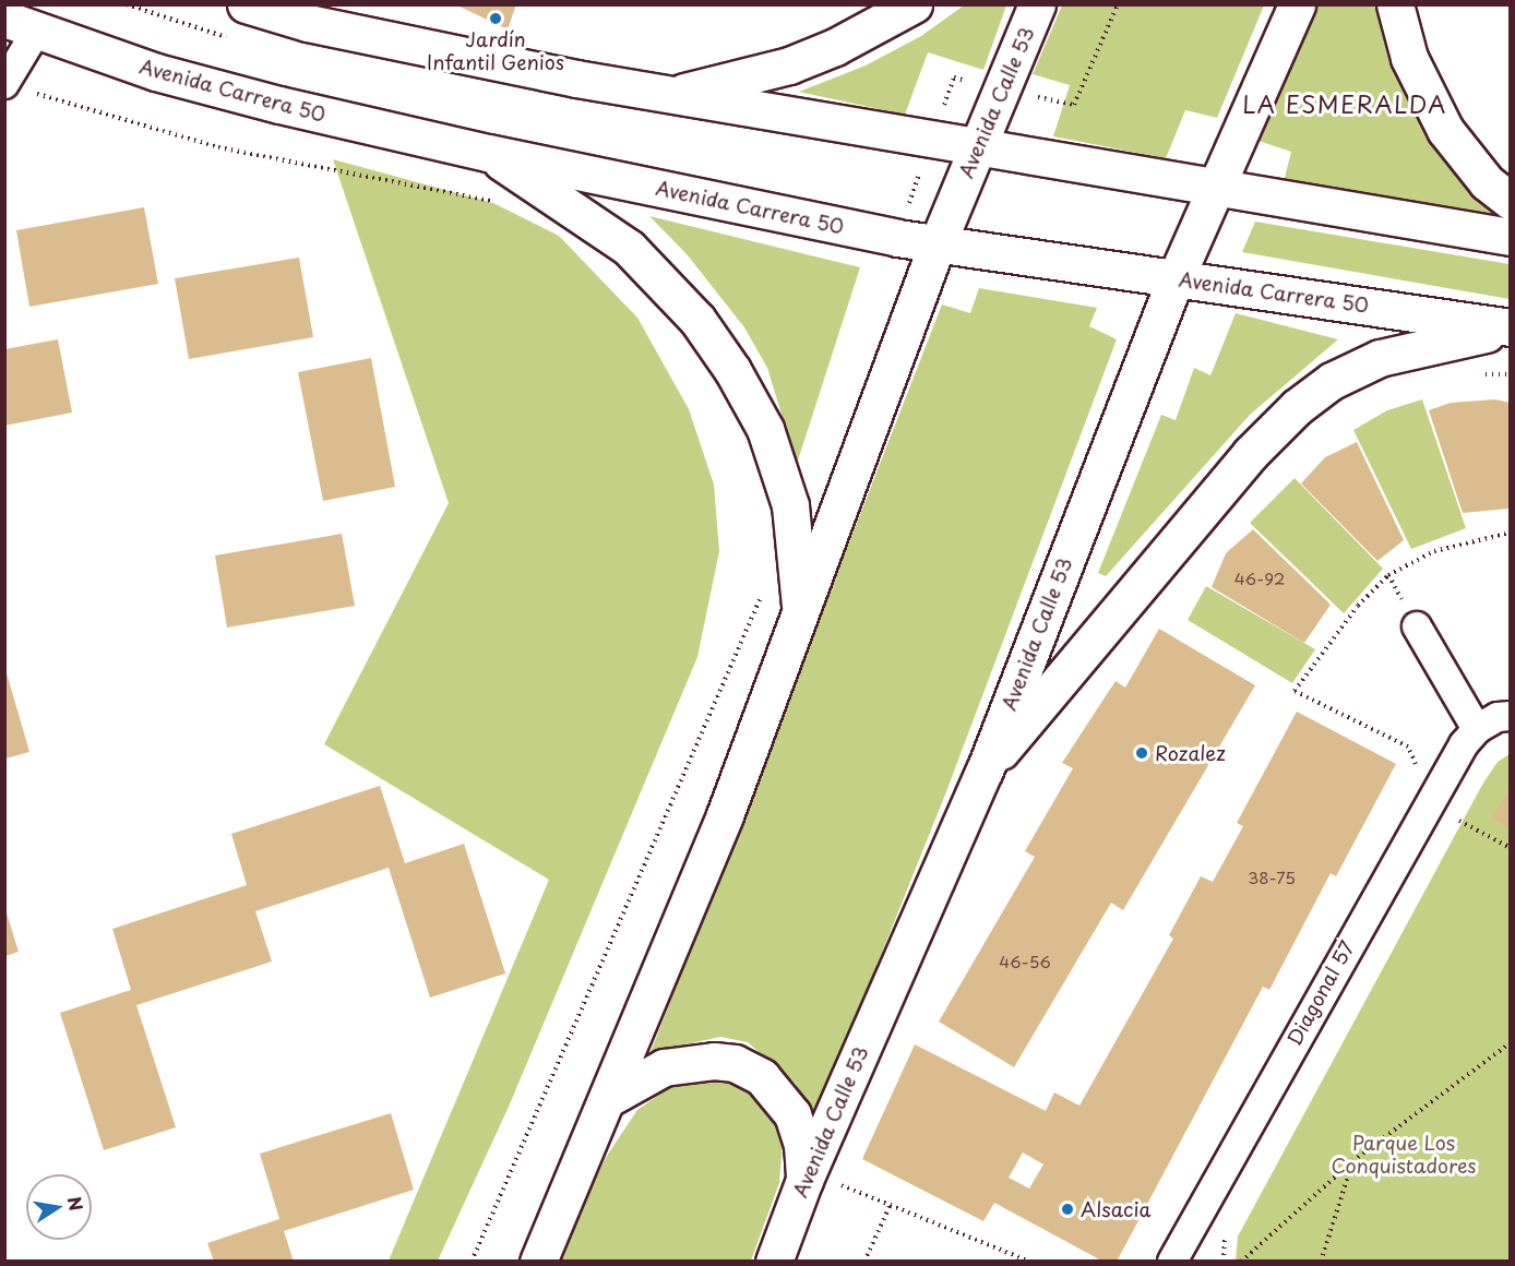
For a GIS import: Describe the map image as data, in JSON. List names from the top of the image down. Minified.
{"streets":{"main road":["Avenida Carrera 50","Avenida Calle 53"],"street":["Diagonal 57"]},"crossings":[["Avenida Carrera 50","Avenida Calle 53"]],"districts":["LA ESMERALDA"],"parks":["Parque Los Conquistadores"],"places":["Jardín Infantil Genios","Rozalez","Alsacia"],"house_numbers":["46-92","38-75","46-56"],"north":"right"}
